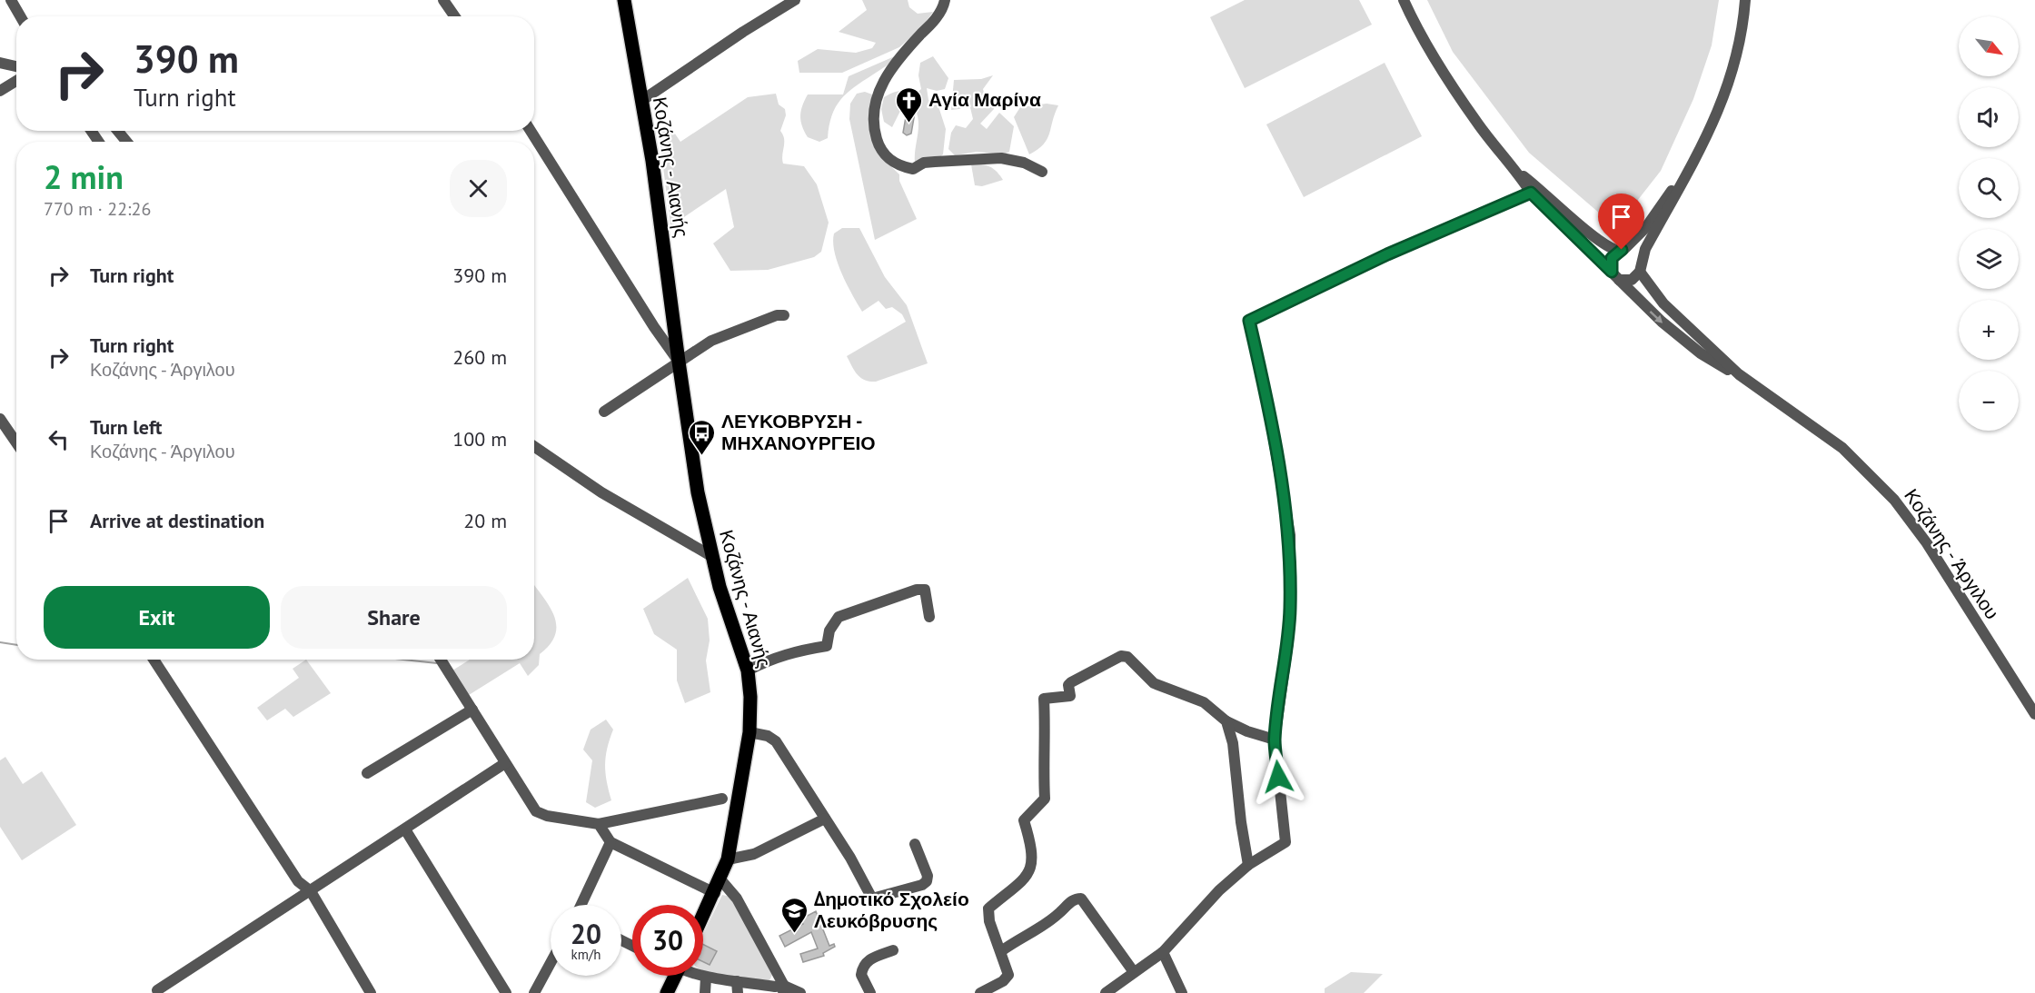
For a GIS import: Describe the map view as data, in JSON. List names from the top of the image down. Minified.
{"streets":{"main road":["Κοζάνης - Αιανής"],"street":["Κοζάνης - Άργιλου"]},"places":{"church":["Αγία Μαρίνα"],"bus stop":["ΛΕΥΚΟΒΡΥΣΗ - ΜΗΧΑΝΟΥΡΓΕΙΟ"],"school or university":["Δημοτικό Σχολείο Λευκόβρυσης"]},"north":"bottom right","page":{"map_buttons":["+","−"],"turn":["390 m","Turn right"],"heading":["2 min","770 m · 22:26"],"list":[{"name":"Turn right","value":"390 m"},{"name":"Turn right","note":"Κοζάνης - Άργιλου","value":"260 m"},{"name":"Turn left","note":"Κοζάνης - Άργιλου","value":"100 m"},{"name":"Arrive at destination","value":"20 m"}],"buttons":["Exit","Share"],"speed":"20 km/h","limit":"30"}}
